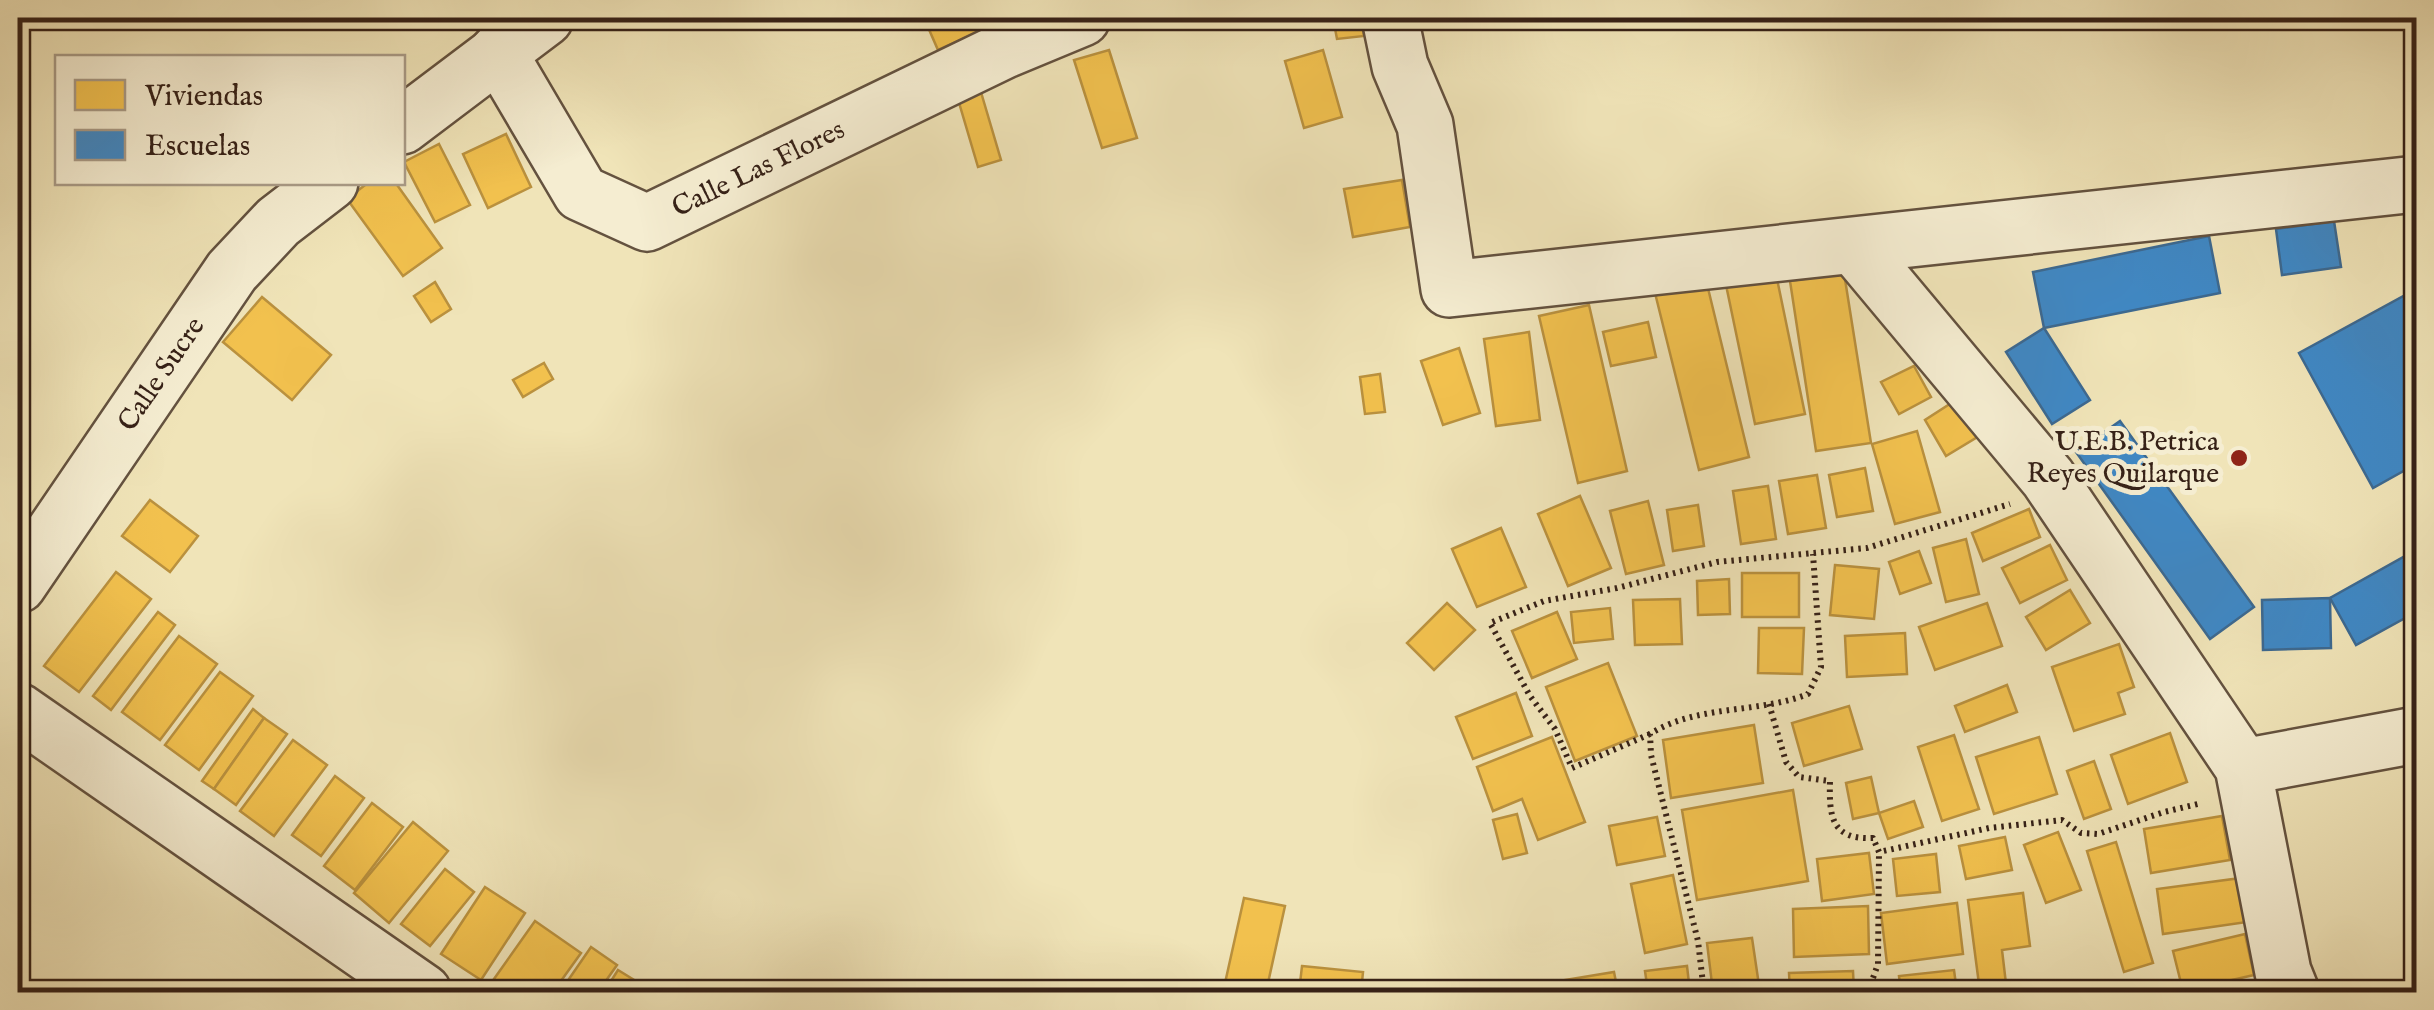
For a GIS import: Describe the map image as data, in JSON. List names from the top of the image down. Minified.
{"streets":{"street":["Calle Las Flores","Calle Sucre"]},"places":["U.E.B. Petrica Reyes Quilarque"],"legend":["Viviendas","Escuelas"]}
